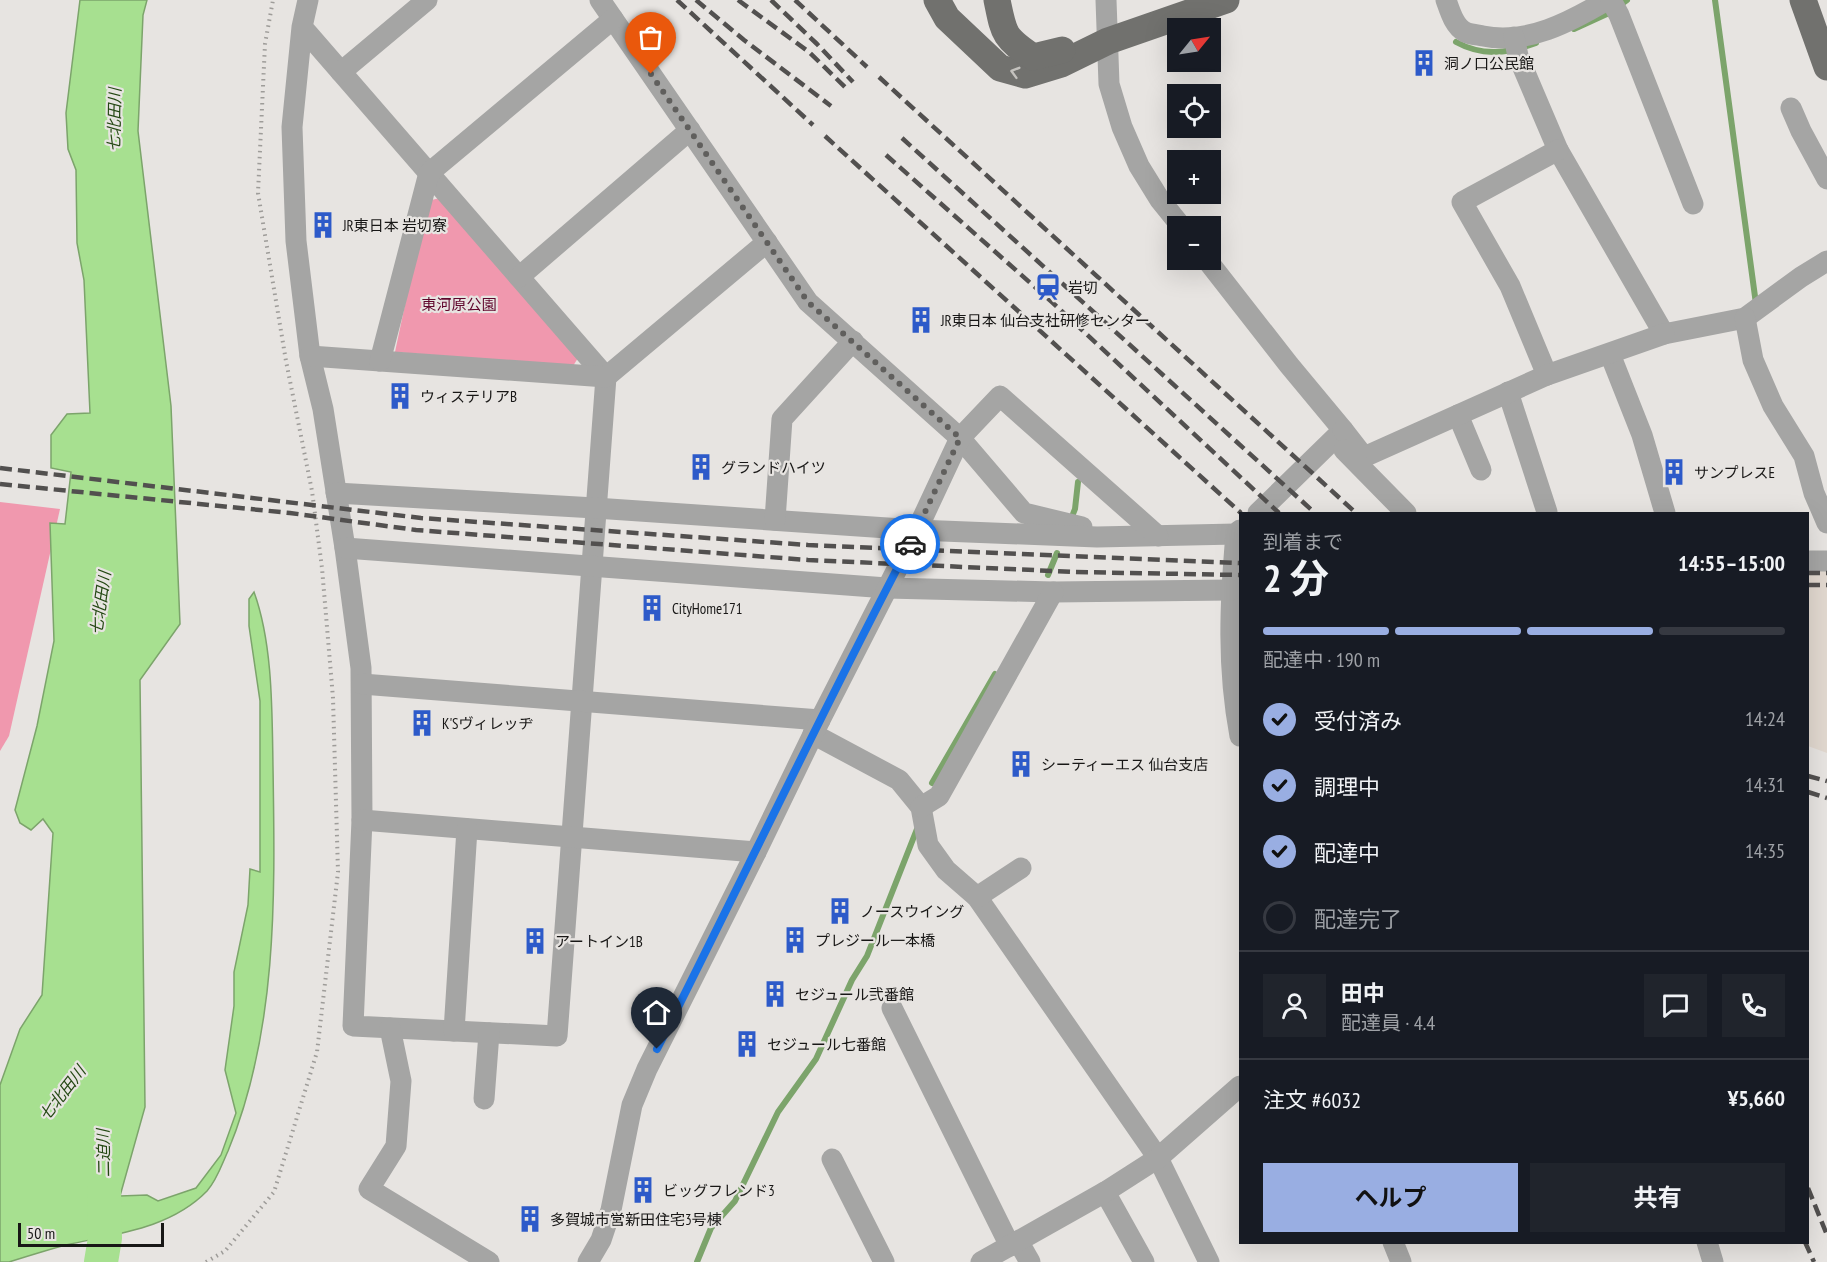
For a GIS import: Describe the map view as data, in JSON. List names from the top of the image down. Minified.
{"water":["七北田川","二迫川"],"parks":["東河原公園"],"places":{"building":["洞ノ口公民館","JR東日本 岩切寮","JR東日本 仙台支社研修センター","ウィステリアB","グランドハイツ","サンプレスE","CityHome171","K'Sヴィレッヂ","シーティーエス 仙台支店","ノースウイング","プレジール一本橋","アートイン1B","セジュール弐番館","セジュール七番館","ビッグフレンド3","多賀城市営新田住宅3号棟"],"station":["岩切"]},"scale_bar":"50 m","north":"top right","page":{"map_buttons":["+","−"],"heading":["2 分","到着まで","14:55–15:00"],"panel":["田中","配達員 · 4.4","注文 #6032","¥5,660"],"bar":"配達中 · 190 m","list":[["受付済み","14:24"],["調理中","14:31"],["配達中","14:35"],"配達完了"],"buttons":["ヘルプ","共有"],"scale":"50 m"}}
